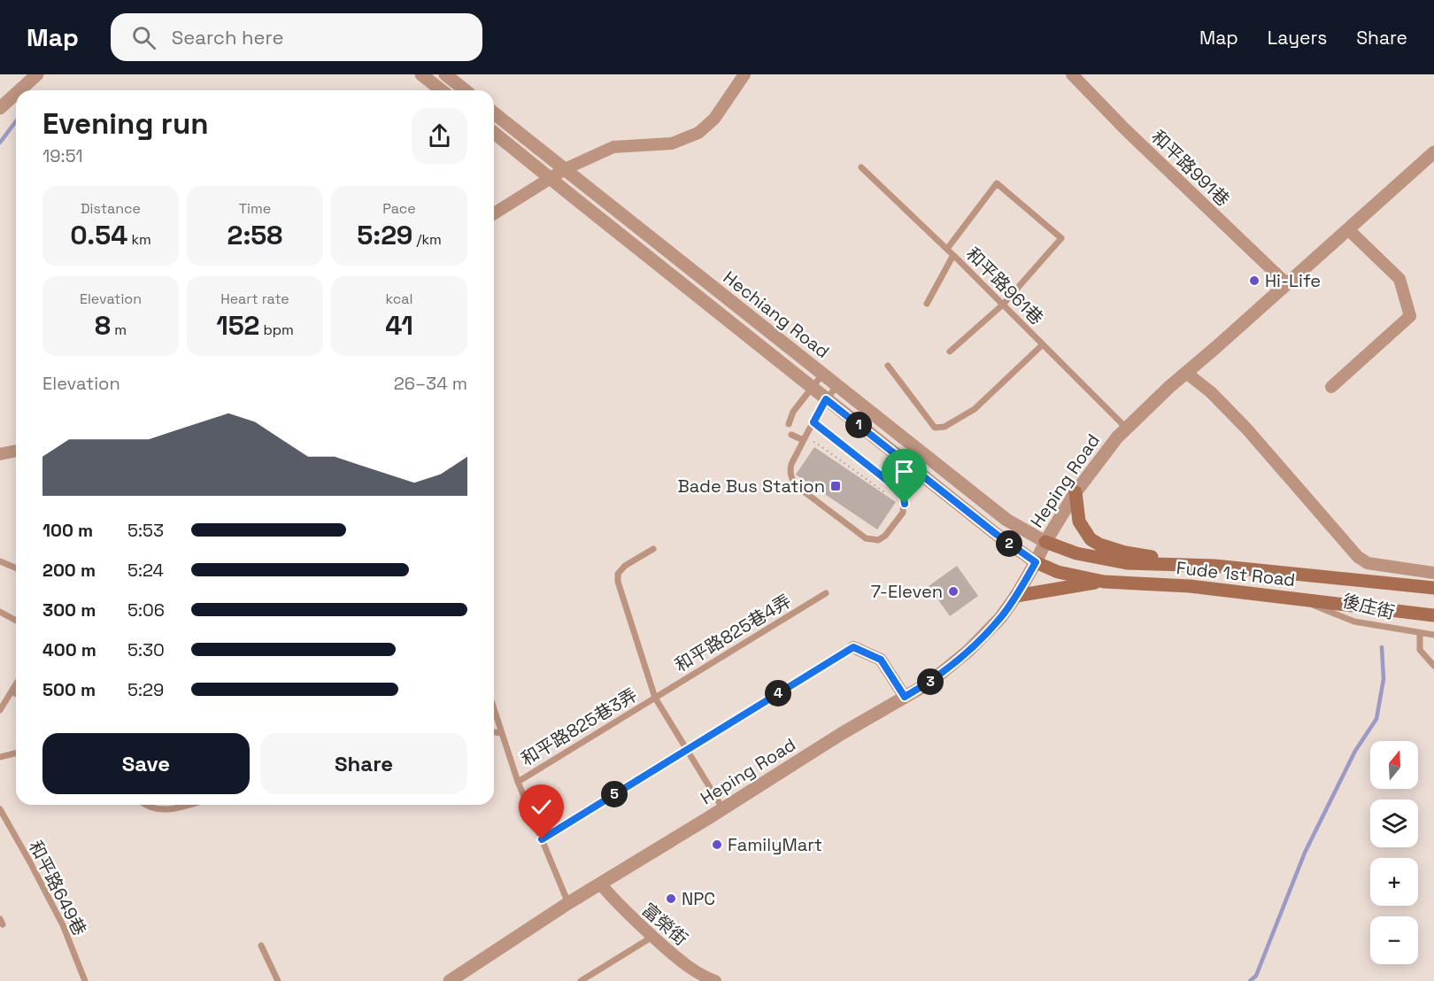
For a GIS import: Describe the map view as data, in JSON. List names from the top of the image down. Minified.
{"streets":{"main road":["Fude 1st Road"],"street":["和平路991巷","Hechiang Road","Heping Road","富榮街"],"lane":["和平路961巷","後庄街","和平路825巷4弄","和平路825巷3弄","和平路649巷"]},"crossings":[["和平路991巷","Heping Road"],["和平路961巷","Heping Road"],["Hechiang Road","Heping Road"],["Hechiang Road","Fude 1st Road"],["Heping Road","Fude 1st Road"],["Heping Road","富榮街"],["Fude 1st Road","後庄街"],["和平路825巷4弄","和平路825巷3弄"]],"places":{"other":["Hi-Life","7-Eleven","FamilyMart","NPC"],"transit":["Bade Bus Station"]},"north":"top","page":{"header":"Map","search":"Search here","nav":["Map","Layers","Share"],"heading":["Evening run","19:51"],"stats":[["Distance","0.54 km"],["Time","2:58"],["Pace","5:29 /km"],["Elevation","8 m"],["Heart rate","152 bpm"],["kcal","41"]],"chart":["Elevation","26–34 m"],"pins":["1","2","3","4","5"],"list":[{"name":"100 m","note":"5:53"},{"name":"200 m","note":"5:24"},{"name":"300 m","note":"5:06"},{"name":"400 m","note":"5:30"},{"name":"500 m","note":"5:29"}],"buttons":["Save","Share"],"map_buttons":["+","−"]}}
